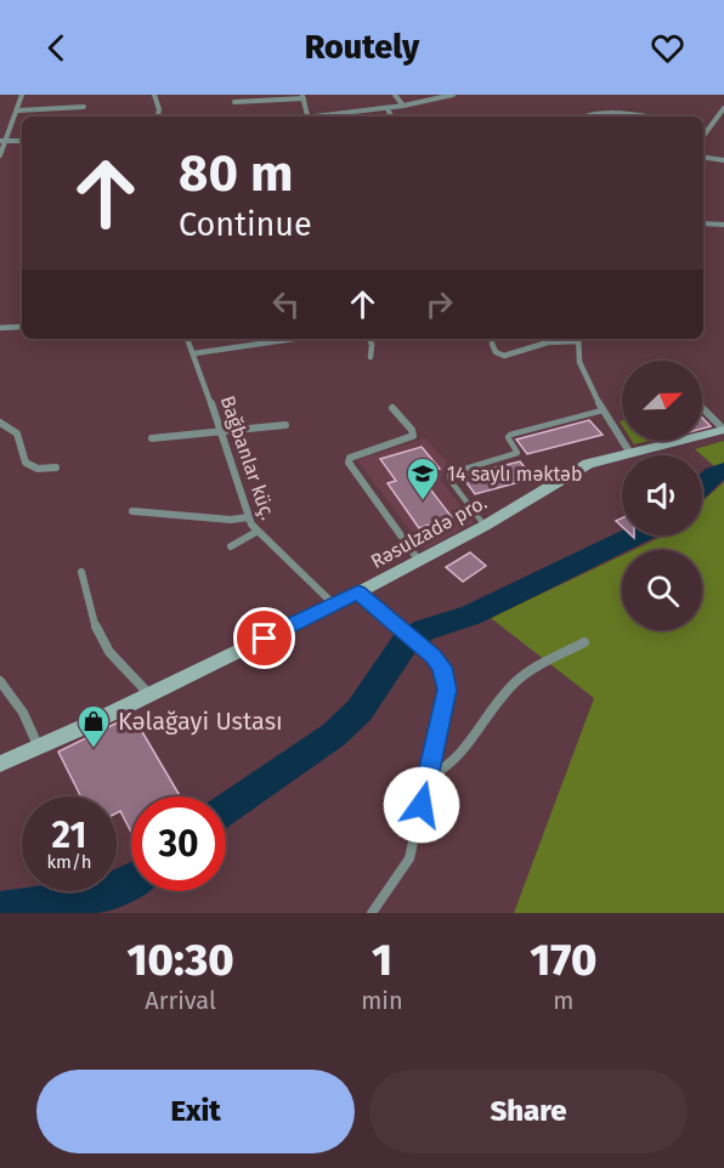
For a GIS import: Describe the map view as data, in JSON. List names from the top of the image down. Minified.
{"streets":{"street":["Bağbanlar küç.","Rəsulzadə pro."]},"crossings":[["Bağbanlar küç.","Rəsulzadə pro."]],"places":{"school or university":["14 saylı məktəb"],"shop":["Kəlağayi Ustası"]},"north":"top right","page":{"header":"Routely","turn":["80 m","Continue"],"speed":"21 km/h","limit":"30","eta":["10:30","Arrival","1","min","170","m"],"buttons":["Exit","Share"]}}
